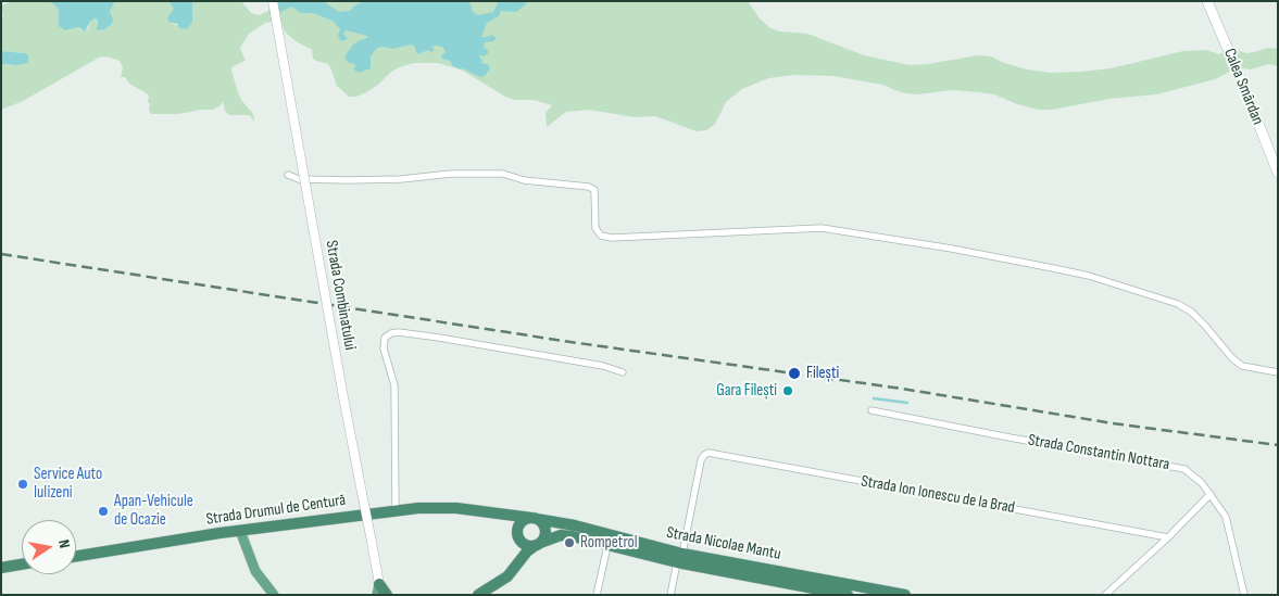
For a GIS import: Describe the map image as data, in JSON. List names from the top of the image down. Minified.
{"streets":{"highway":["Strada Drumul de Centură","Strada Nicolae Mantu"],"main road":["Calea Smârdan"],"street":["Strada Combinatului","Strada Constantin Nottara","Strada Ion Ionescu de la Brad"]},"crossings":[["Strada Ion Ionescu de la Brad","Strada Nicolae Mantu"],["Strada Drumul de Centură","Strada Nicolae Mantu"]],"places":["Filești","Gara Filești","Service Auto Iulizeni","Apan-Vehicule de Ocazie","Rompetrol"],"north":"right"}
